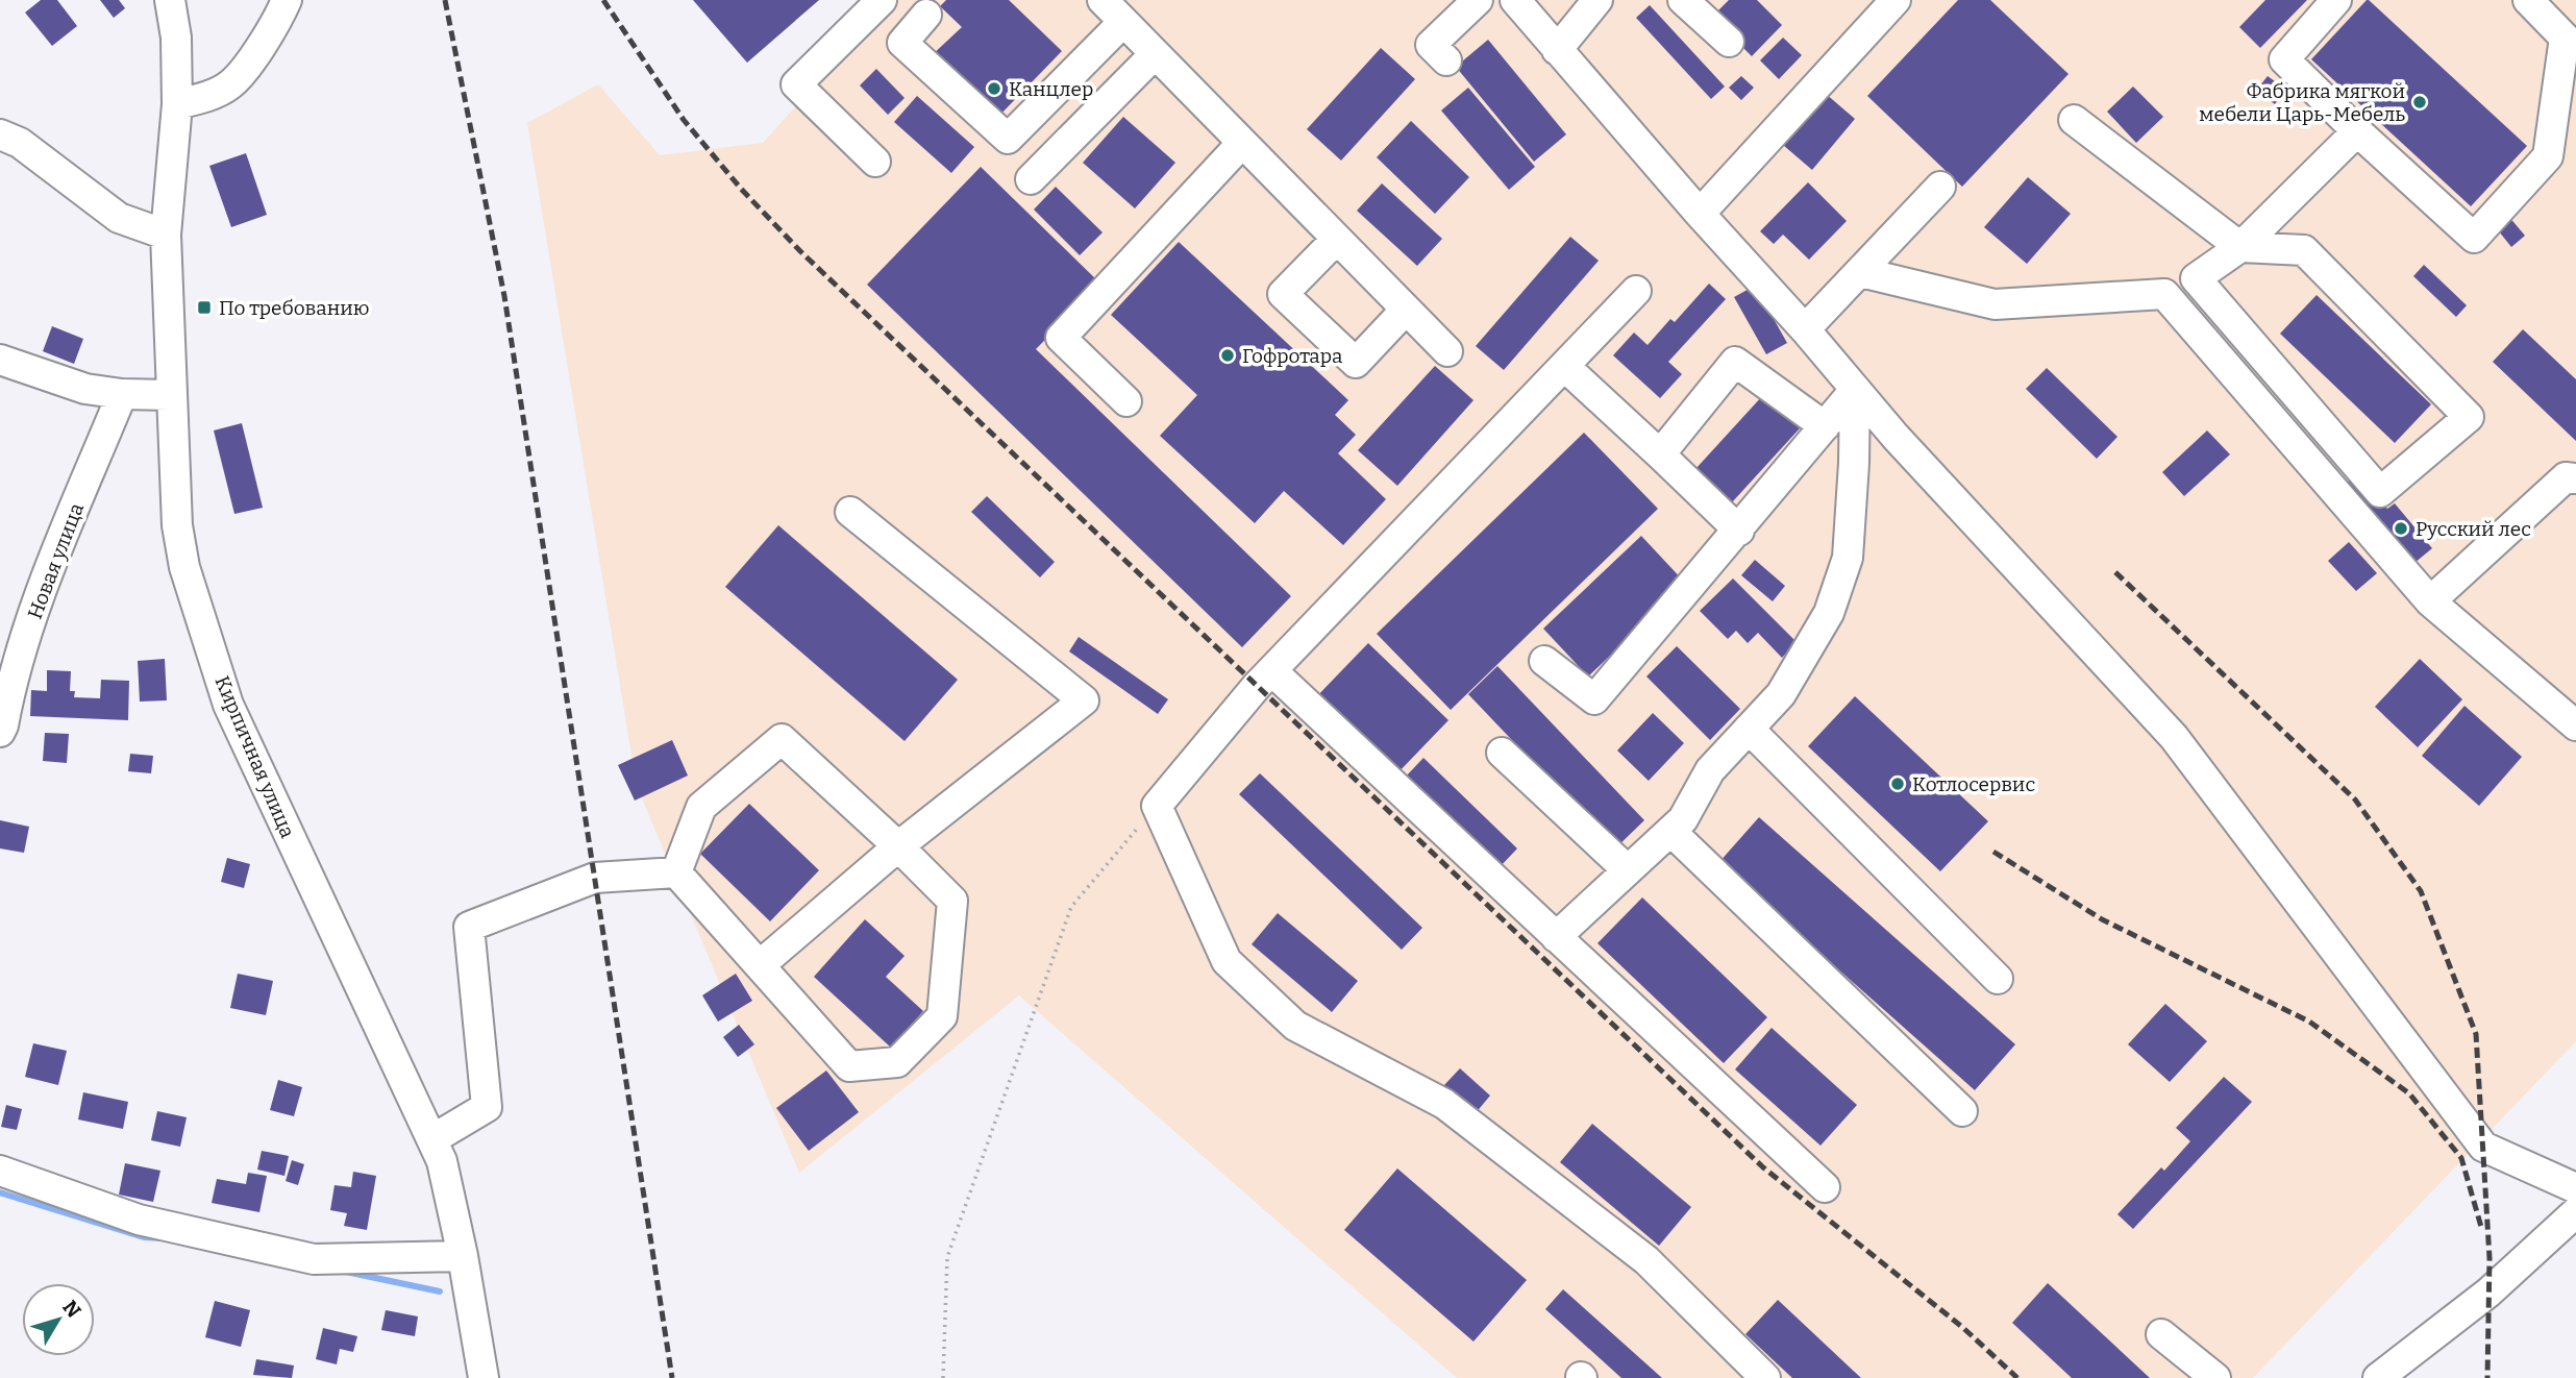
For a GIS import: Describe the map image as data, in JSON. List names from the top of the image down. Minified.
{"streets":{"street":["Новая улица","Кирпичная улица"]},"places":{"other":["Канцлер","Фабрика мягкой мебели Царь-Мебель","Гофротара","Русский лес","Котлосервис"],"transit":["По требованию"]},"north":"top right"}
